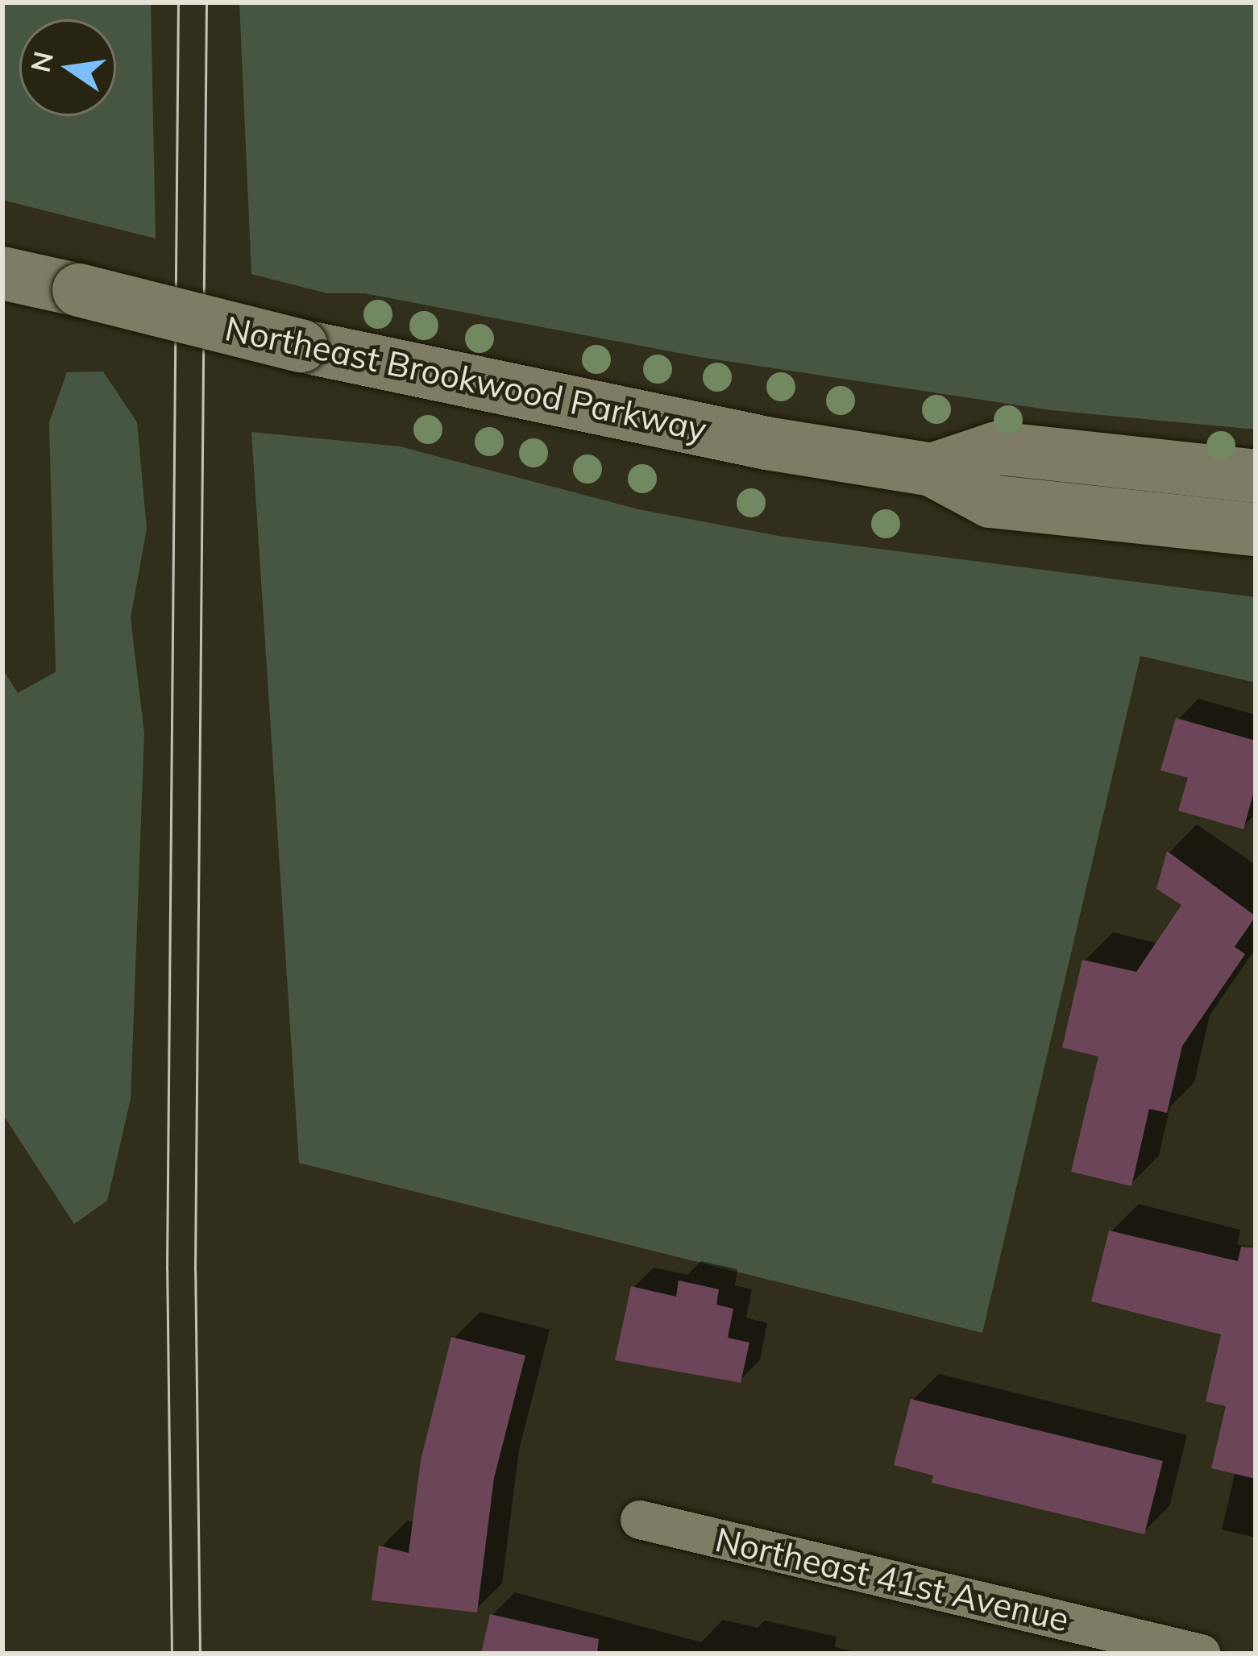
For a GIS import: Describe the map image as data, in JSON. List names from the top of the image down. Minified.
{"streets":{"main road":["Northeast Brookwood Parkway"],"street":["Northeast 41st Avenue"]},"north":"left"}
